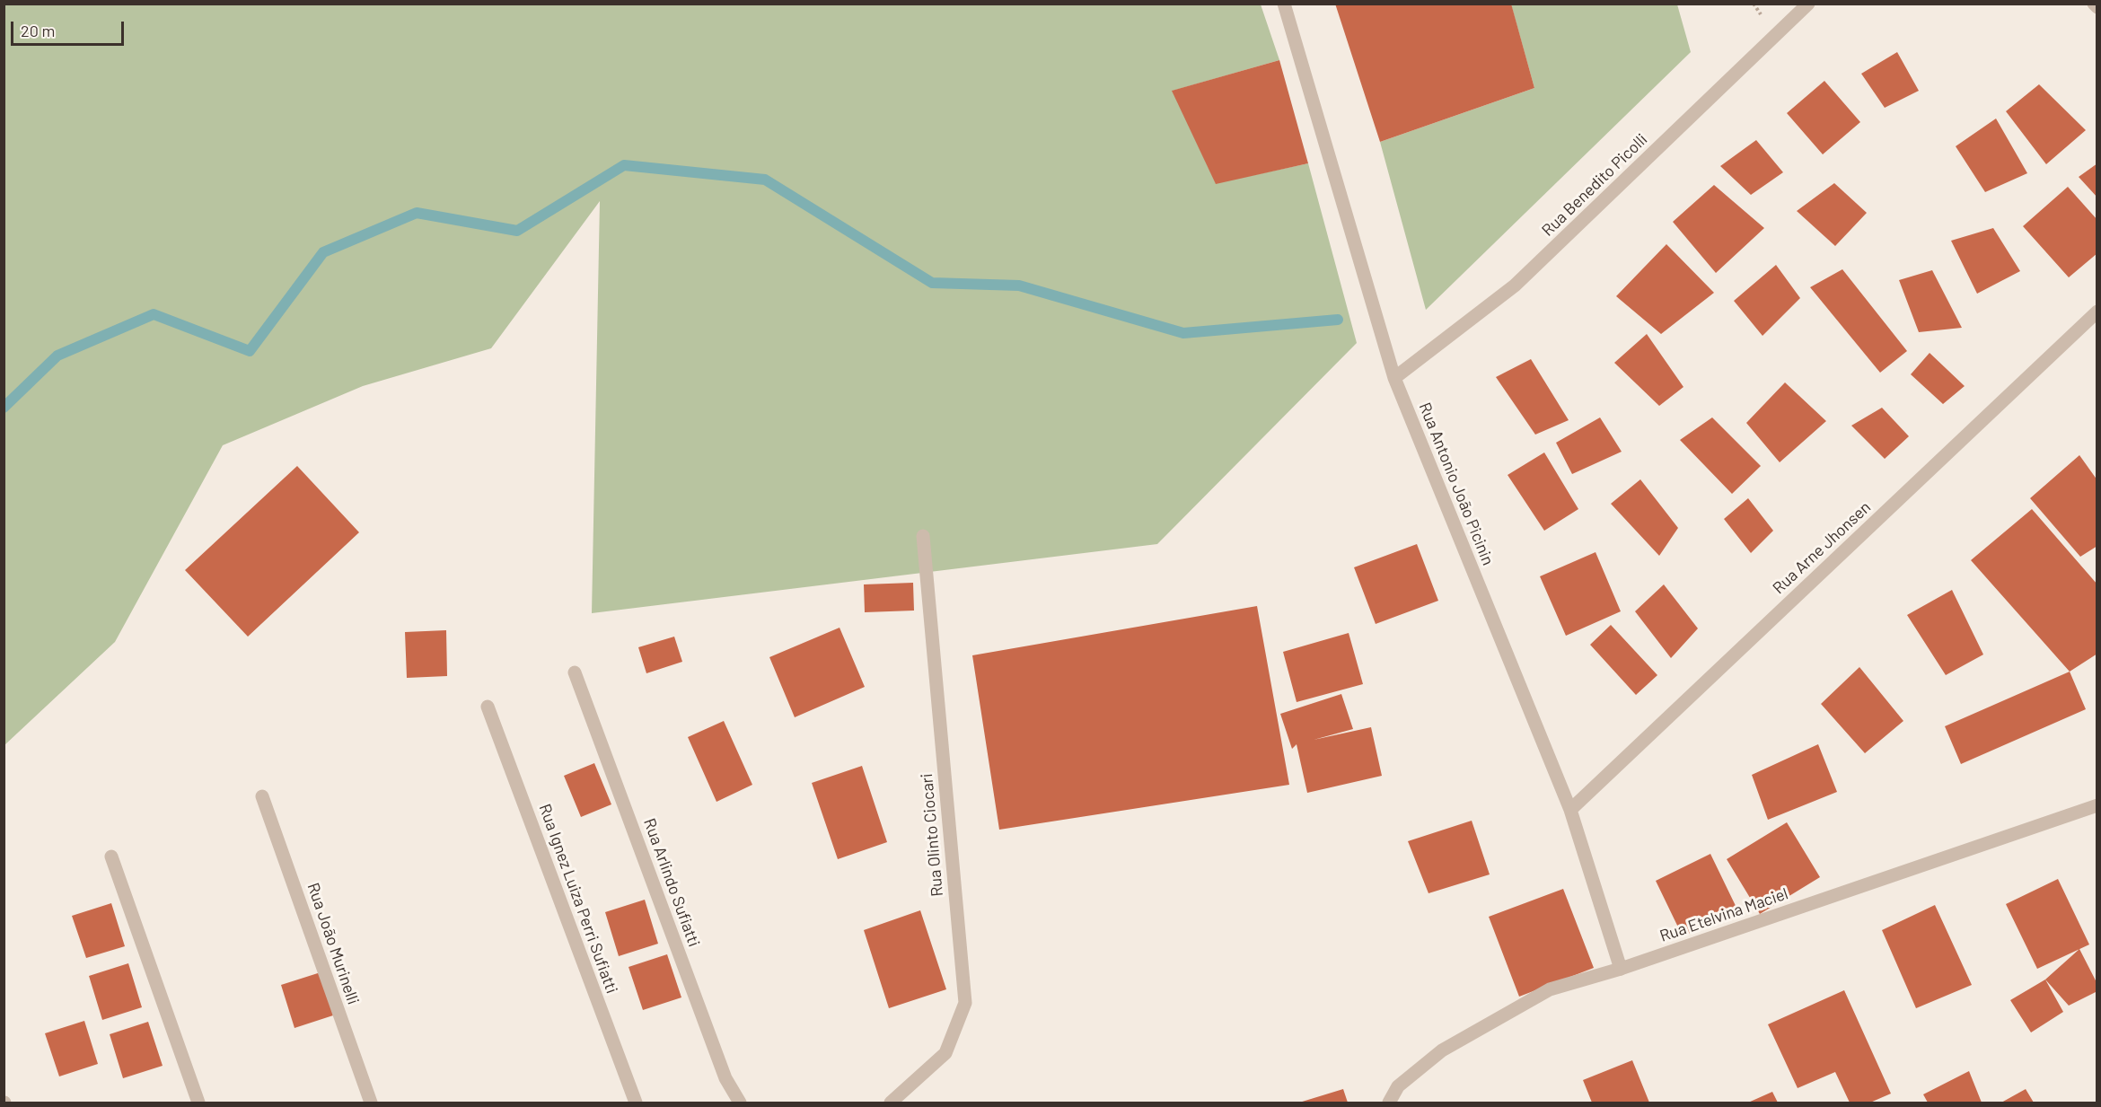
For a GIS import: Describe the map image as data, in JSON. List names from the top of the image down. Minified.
{"streets":{"street":["Rua Benedito Picolli","Rua Antonio João Picinin","Rua Arne Jhonsen","Rua Olinto Ciocari","Rua Arlindo Sufiatti","Rua Ignez Luiza Perri Sufiatti","Rua Etelvina Maciel","Rua João Murinelli"]},"crossings":[["Rua Benedito Picolli","Rua Antonio João Picinin"],["Rua Antonio João Picinin","Rua Arne Jhonsen"],["Rua Antonio João Picinin","Rua Etelvina Maciel"]],"scale_bar":"20 m"}
